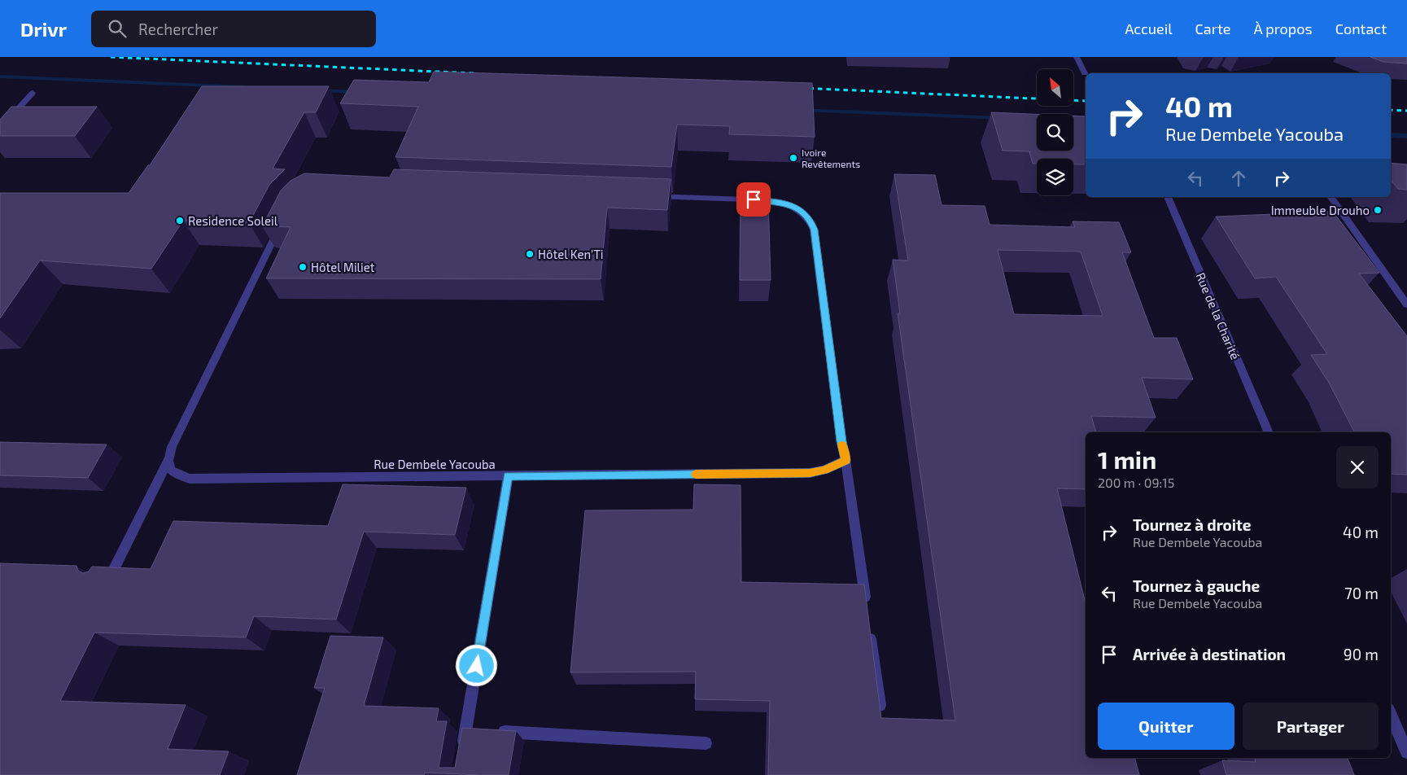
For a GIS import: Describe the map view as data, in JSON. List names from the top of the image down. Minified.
{"streets":{"street":["Rue de la Charité","Rue Dembele Yacouba"]},"places":["Ivoire Revêtements","Immeuble Drouho","Residence Soleil","Hôtel Ken'Ti","Hôtel Miliet"],"north":"top left","page":{"header":"Drivr","search":"Rechercher","nav":["Accueil","Carte","À propos","Contact"],"turn":["40 m","Rue Dembele Yacouba"],"heading":["1 min","200 m · 09:15"],"list":[{"name":"Tournez à droite","note":"Rue Dembele Yacouba","value":"40 m"},{"name":"Tournez à gauche","note":"Rue Dembele Yacouba","value":"70 m"},{"name":"Arrivée à destination","value":"90 m"}],"buttons":["Quitter","Partager"]}}
